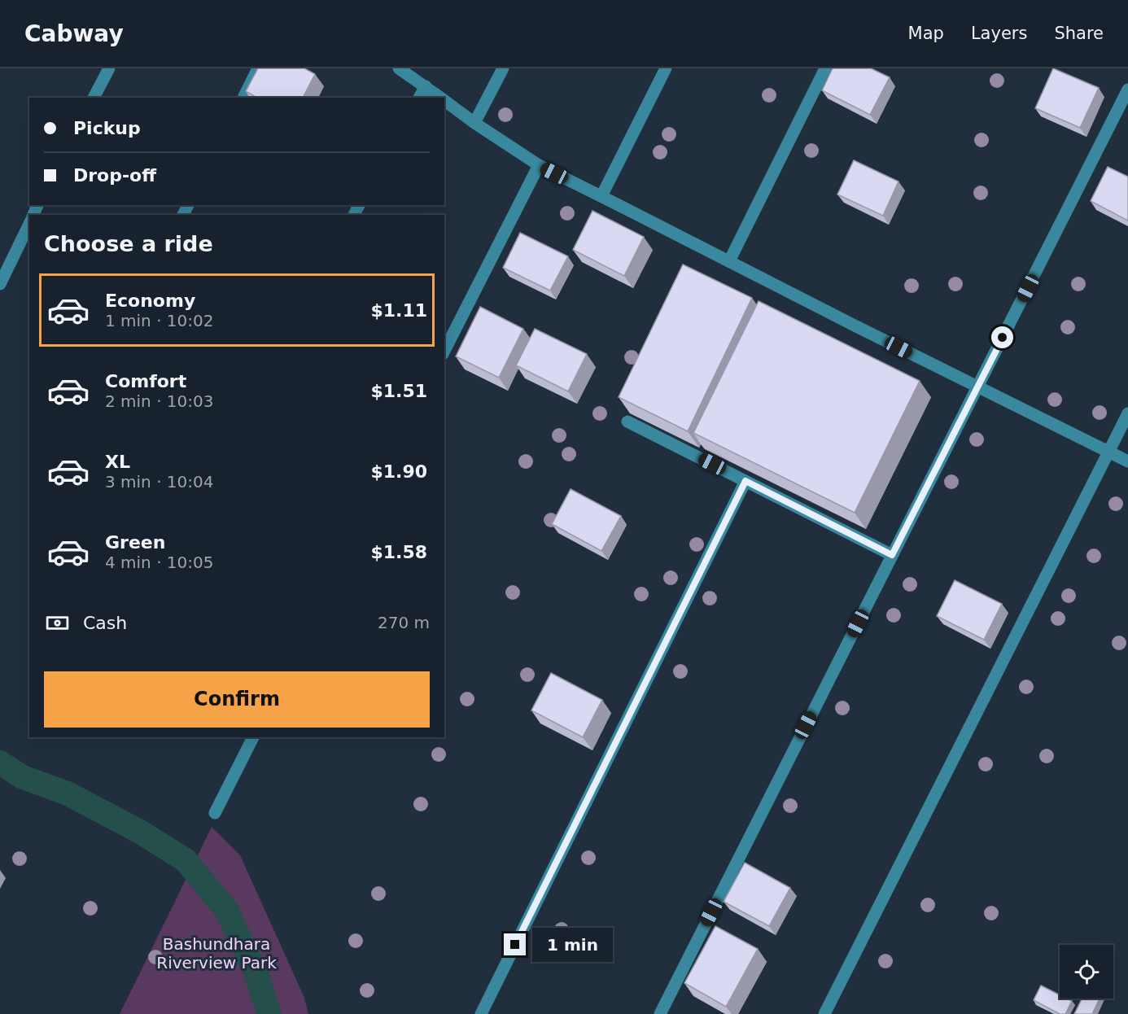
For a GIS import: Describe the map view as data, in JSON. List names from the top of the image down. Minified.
{"parks":["Bashundhara Riverview Park"],"page":{"header":"Cabway","nav":["Map","Layers","Share"],"banner":["Pickup","Drop-off"],"heading":"Choose a ride","list":[{"name":"Economy","note":"1 min · 10:02","value":"$1.11"},{"name":"Comfort","note":"2 min · 10:03","value":"$1.51"},{"name":"XL","note":"3 min · 10:04","value":"$1.90"},{"name":"Green","note":"4 min · 10:05","value":"$1.58"}],"pay":["Cash","270 m"],"buttons":"Confirm","bubble":"1 min"}}
